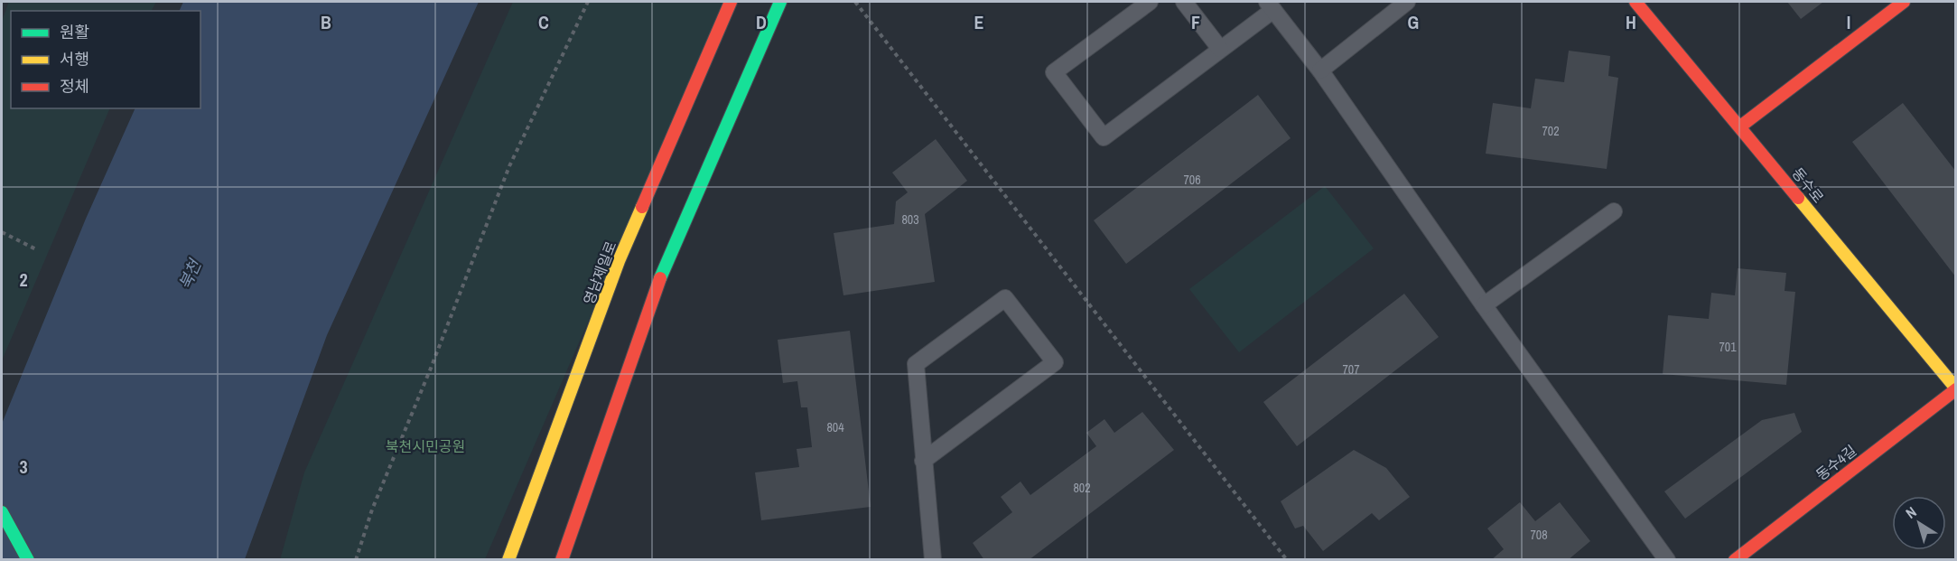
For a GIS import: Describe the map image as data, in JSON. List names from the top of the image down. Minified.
{"streets":{"street":["동수로","영남제일로","동수4길"]},"crossings":[["동수로","동수4길"]],"water":["북천"],"parks":["북천시민공원"],"house_numbers":["702","706","803","701","707","804","802","708"],"legend":["원활","서행","정체"],"north":"top left","grid":{"columns":["B","C","D","E","F","G","H","I"],"rows":["2","3"]}}
